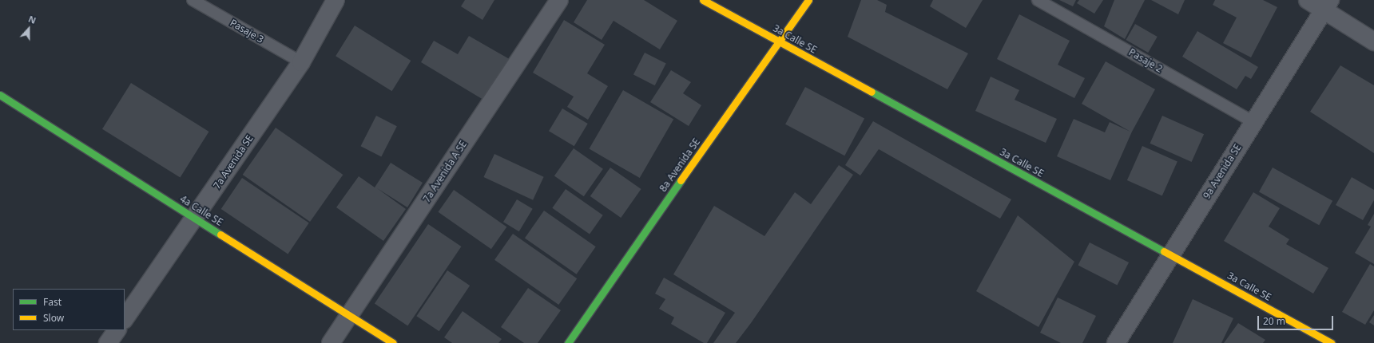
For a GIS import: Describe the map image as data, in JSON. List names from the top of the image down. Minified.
{"streets":{"street":["3a Calle SE","7a Avenida SE","8a Avenida SE","7a Avenida A SE","9a Avenida SE","4a Calle SE"],"lane":["Pasaje 3","Pasaje 2"]},"crossings":[["Pasaje 3","7a Avenida SE"],["3a Calle SE","8a Avenida SE"],["3a Calle SE","9a Avenida SE"],["Pasaje 2","9a Avenida SE"],["7a Avenida SE","4a Calle SE"],["7a Avenida A SE","4a Calle SE"]],"legend":["Fast","Slow"],"scale_bar":"20 m","north":"top"}
